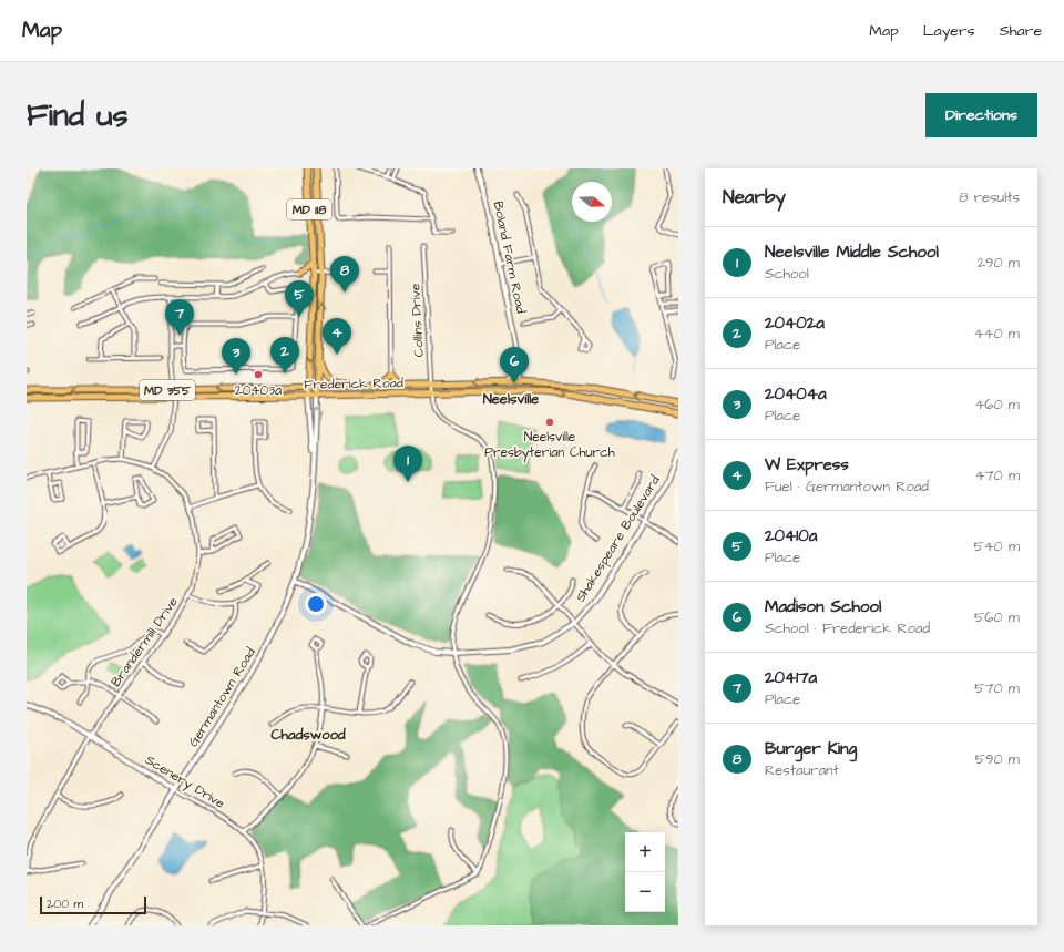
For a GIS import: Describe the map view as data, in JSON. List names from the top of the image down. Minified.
{"streets":{"main road":["MD 118","Frederick Road","MD 355","Germantown Road"],"street":["Boland Farm Road","Collins Drive","Shakespeare Boulevard","Brandermill Drive","Scenery Drive"]},"crossings":[["Boland Farm Road","Frederick Road"],["Collins Drive","Frederick Road"],["Collins Drive","Shakespeare Boulevard"],["Frederick Road","Germantown Road"],["Shakespeare Boulevard","Germantown Road"],["Brandermill Drive","Scenery Drive"],["Germantown Road","Scenery Drive"]],"districts":["Neelsville","Chadswood"],"places":["20403a","Neelsville Presbyterian Church"],"scale_bar":"200 m","north":"right","page":{"header":"Map","nav":["Map","Layers","Share"],"buttons":"Directions","title":"Find us","heading":["Nearby","8 results"],"list":[{"mark":"1","name":"Neelsville Middle School","note":"School","value":"290 m"},{"mark":"2","name":"20402a","note":"Place","value":"440 m"},{"mark":"3","name":"20404a","note":"Place","value":"460 m"},{"mark":"4","name":"W Express","note":"Fuel · Germantown Road","value":"470 m"},{"mark":"5","name":"20410a","note":"Place","value":"540 m"},{"mark":"6","name":"Madison School","note":"School · Frederick Road","value":"560 m"},{"mark":"7","name":"20417a","note":"Place","value":"570 m"},{"mark":"8","name":"Burger King","note":"Restaurant","value":"590 m"}],"pins":["8","5","7","4","2","3","6","1"],"map_buttons":["+","−"],"scale":"200 m"}}
